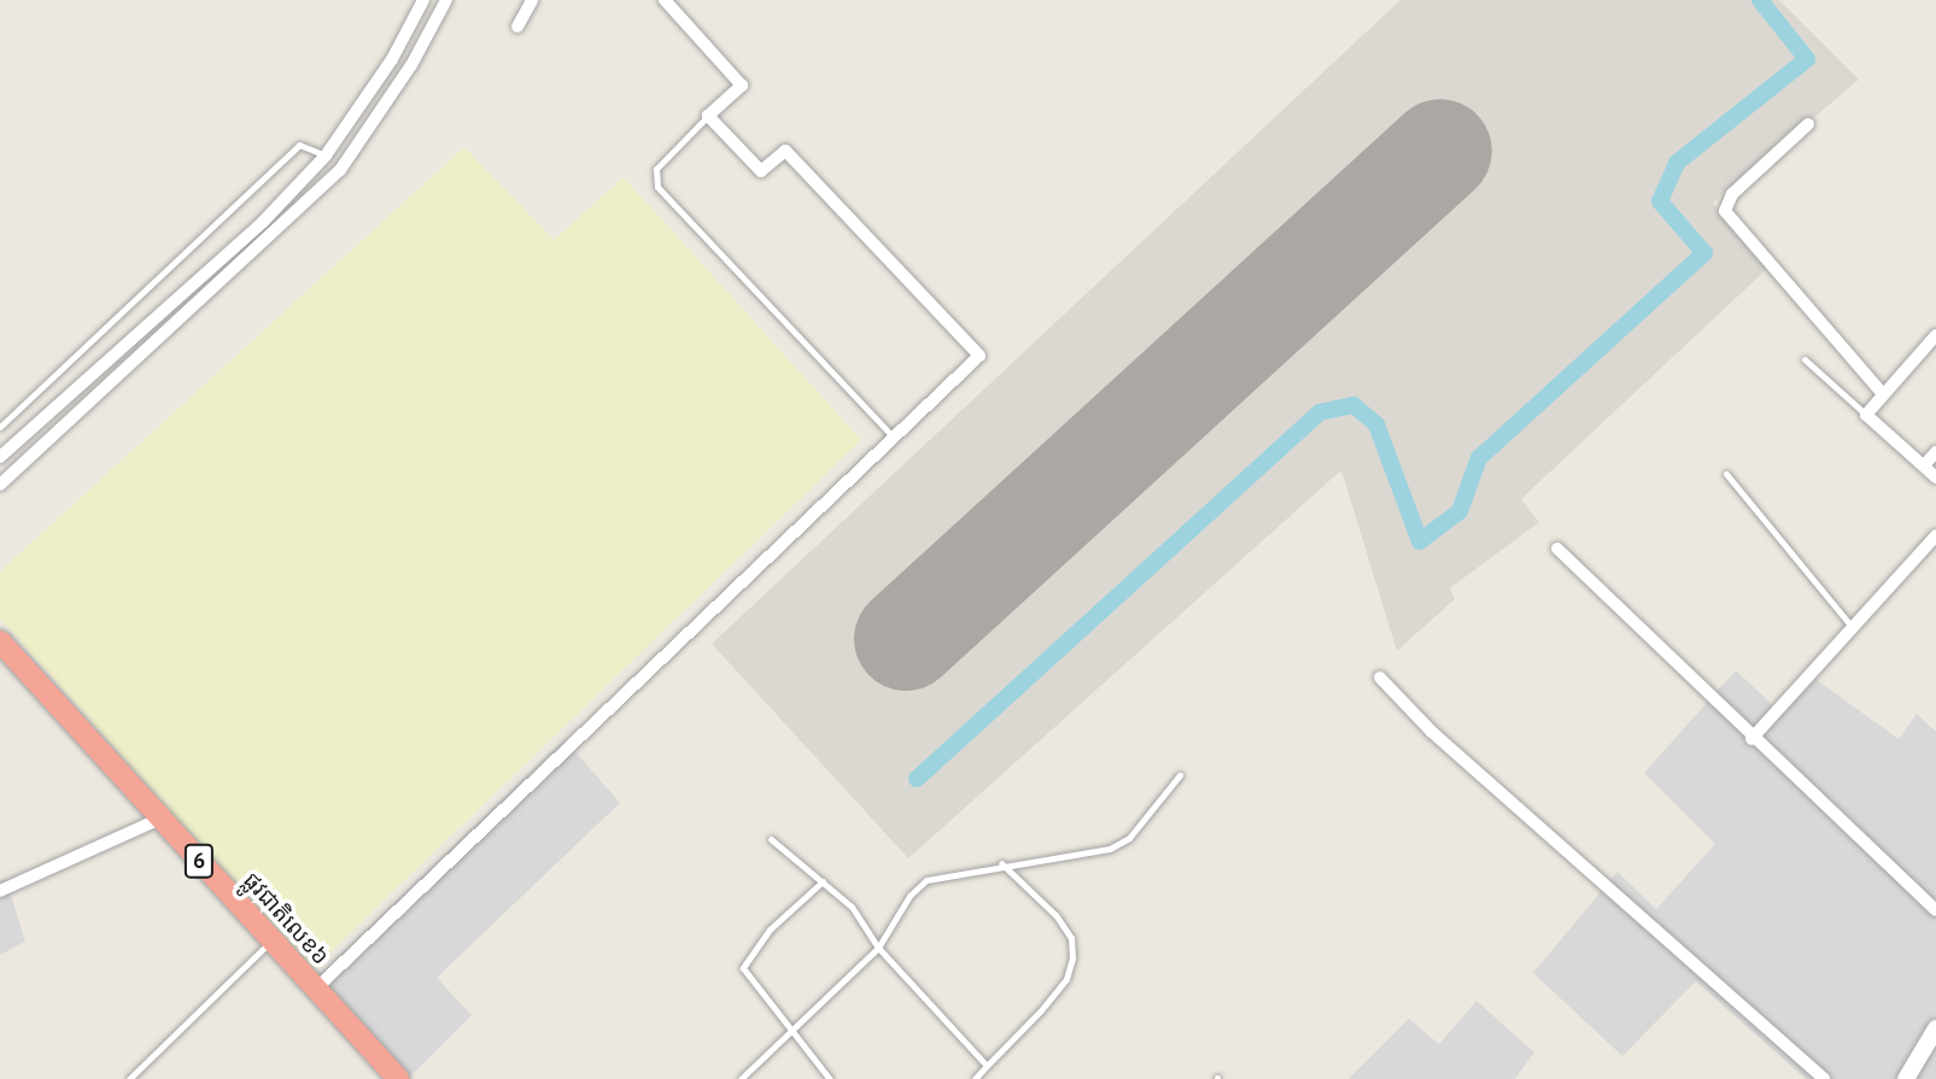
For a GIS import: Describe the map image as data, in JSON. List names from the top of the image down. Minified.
{"streets":{"highway":["6","ផ្លូវជាតិលេខ៦"]}}
